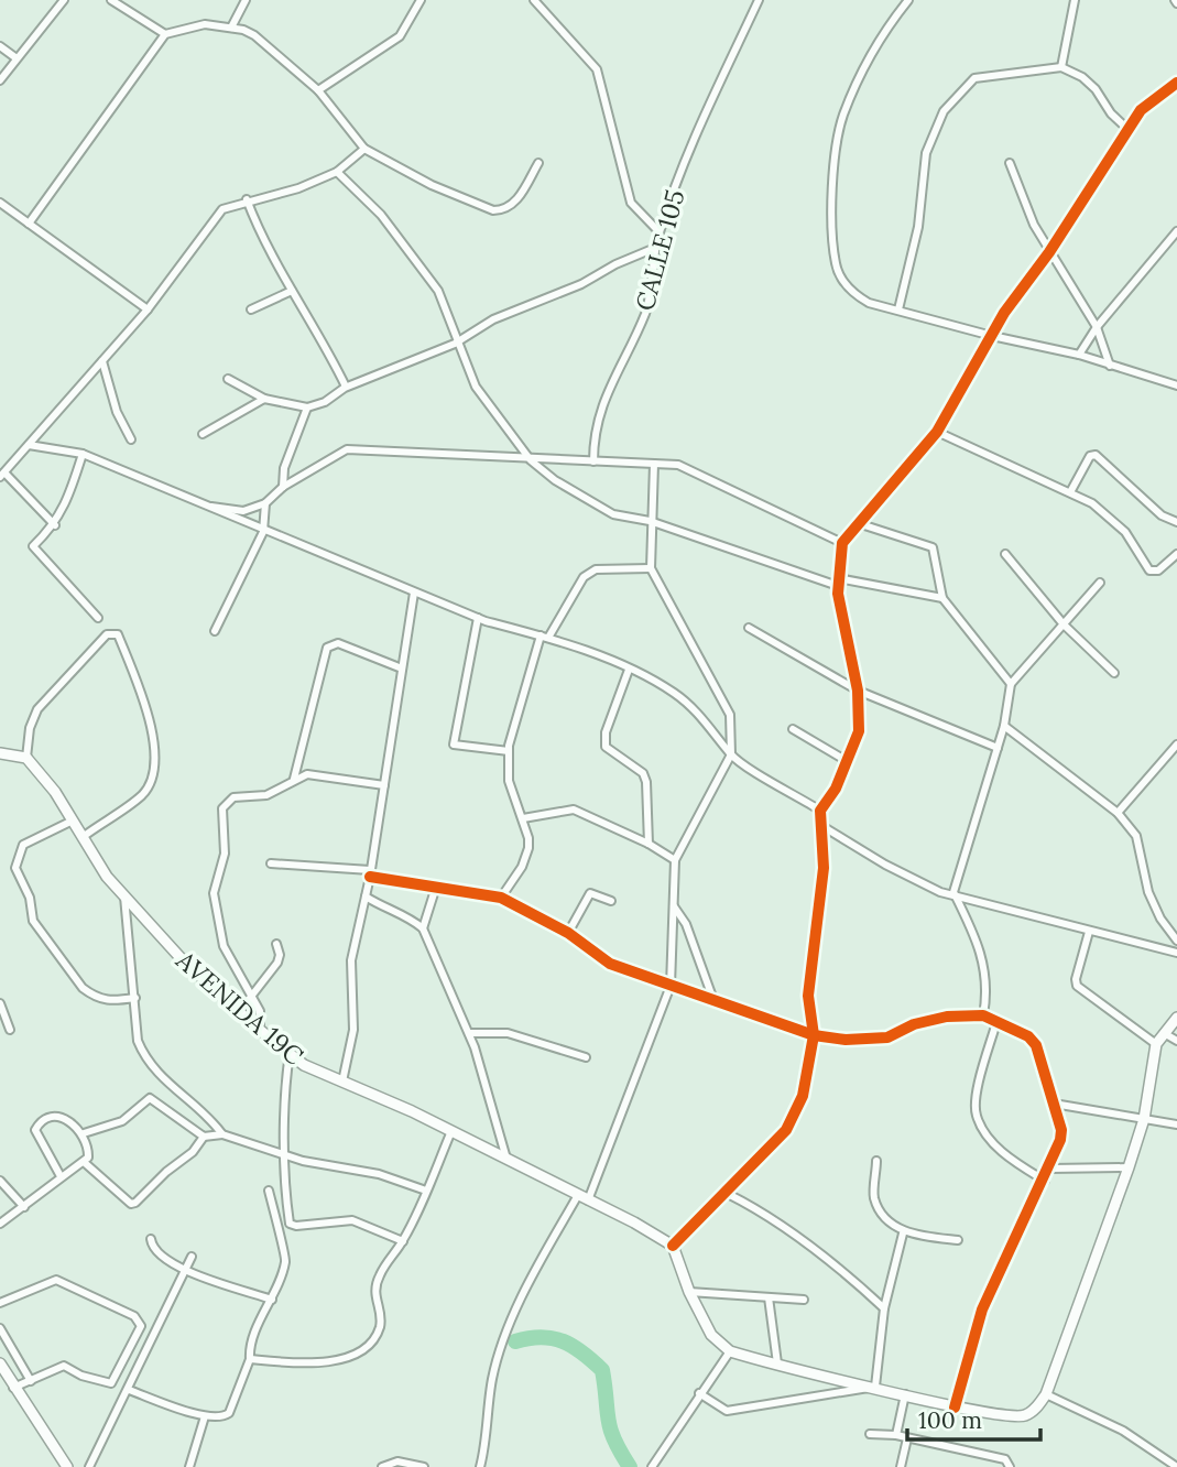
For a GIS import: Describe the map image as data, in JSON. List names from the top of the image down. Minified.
{"streets":{"street":["CALLE 105","AVENIDA 19C"]},"scale_bar":"100 m"}
